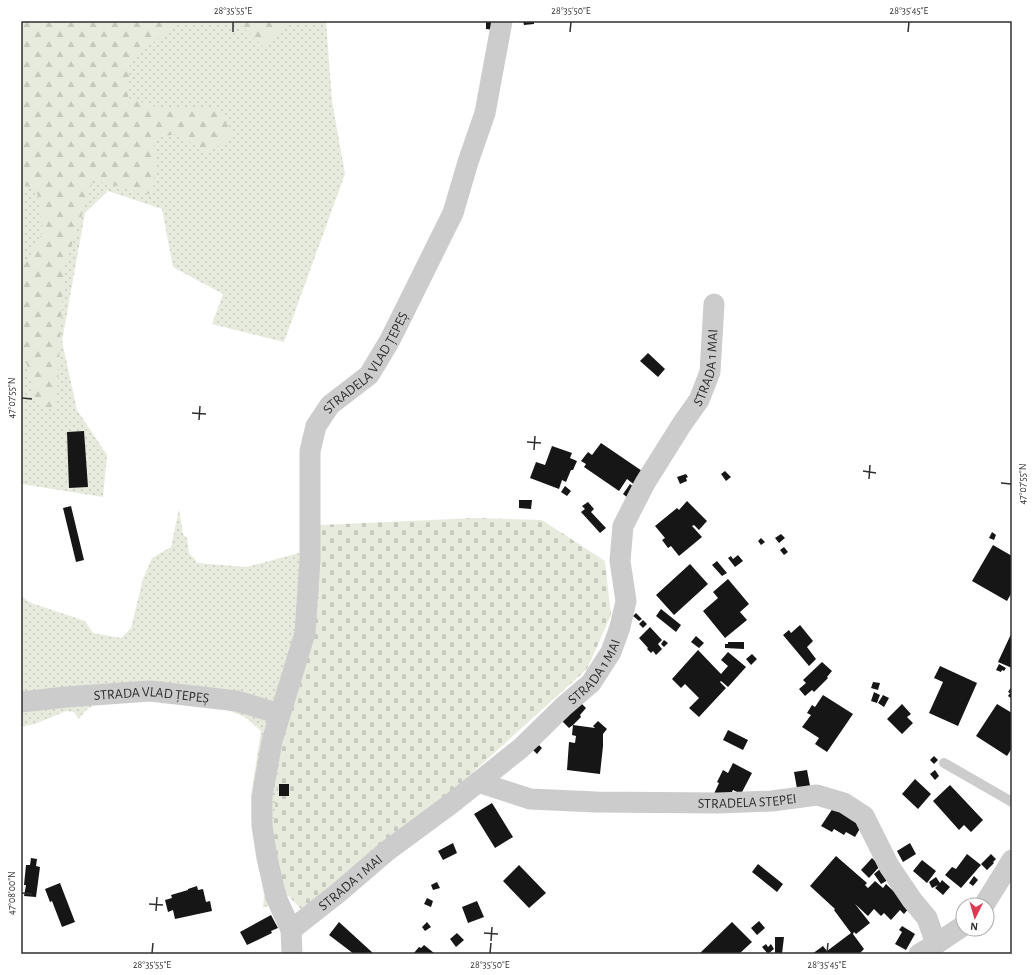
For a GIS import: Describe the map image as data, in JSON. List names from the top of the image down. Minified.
{"streets":{"street":["STRADELA VLAD ȚEPEȘ","STRADA 1 MAI","STRADA VLAD ȚEPEȘ","STRADELA STEPEI"]},"crossings":[["STRADELA VLAD ȚEPEȘ","STRADA VLAD ȚEPEȘ"],["STRADA 1 MAI","STRADELA STEPEI"]],"north":"bottom","coordinates":["28°35'55\"E","28°35'50\"E","28°35'45\"E","47°07'55\"N","47°08'00\"N"]}
